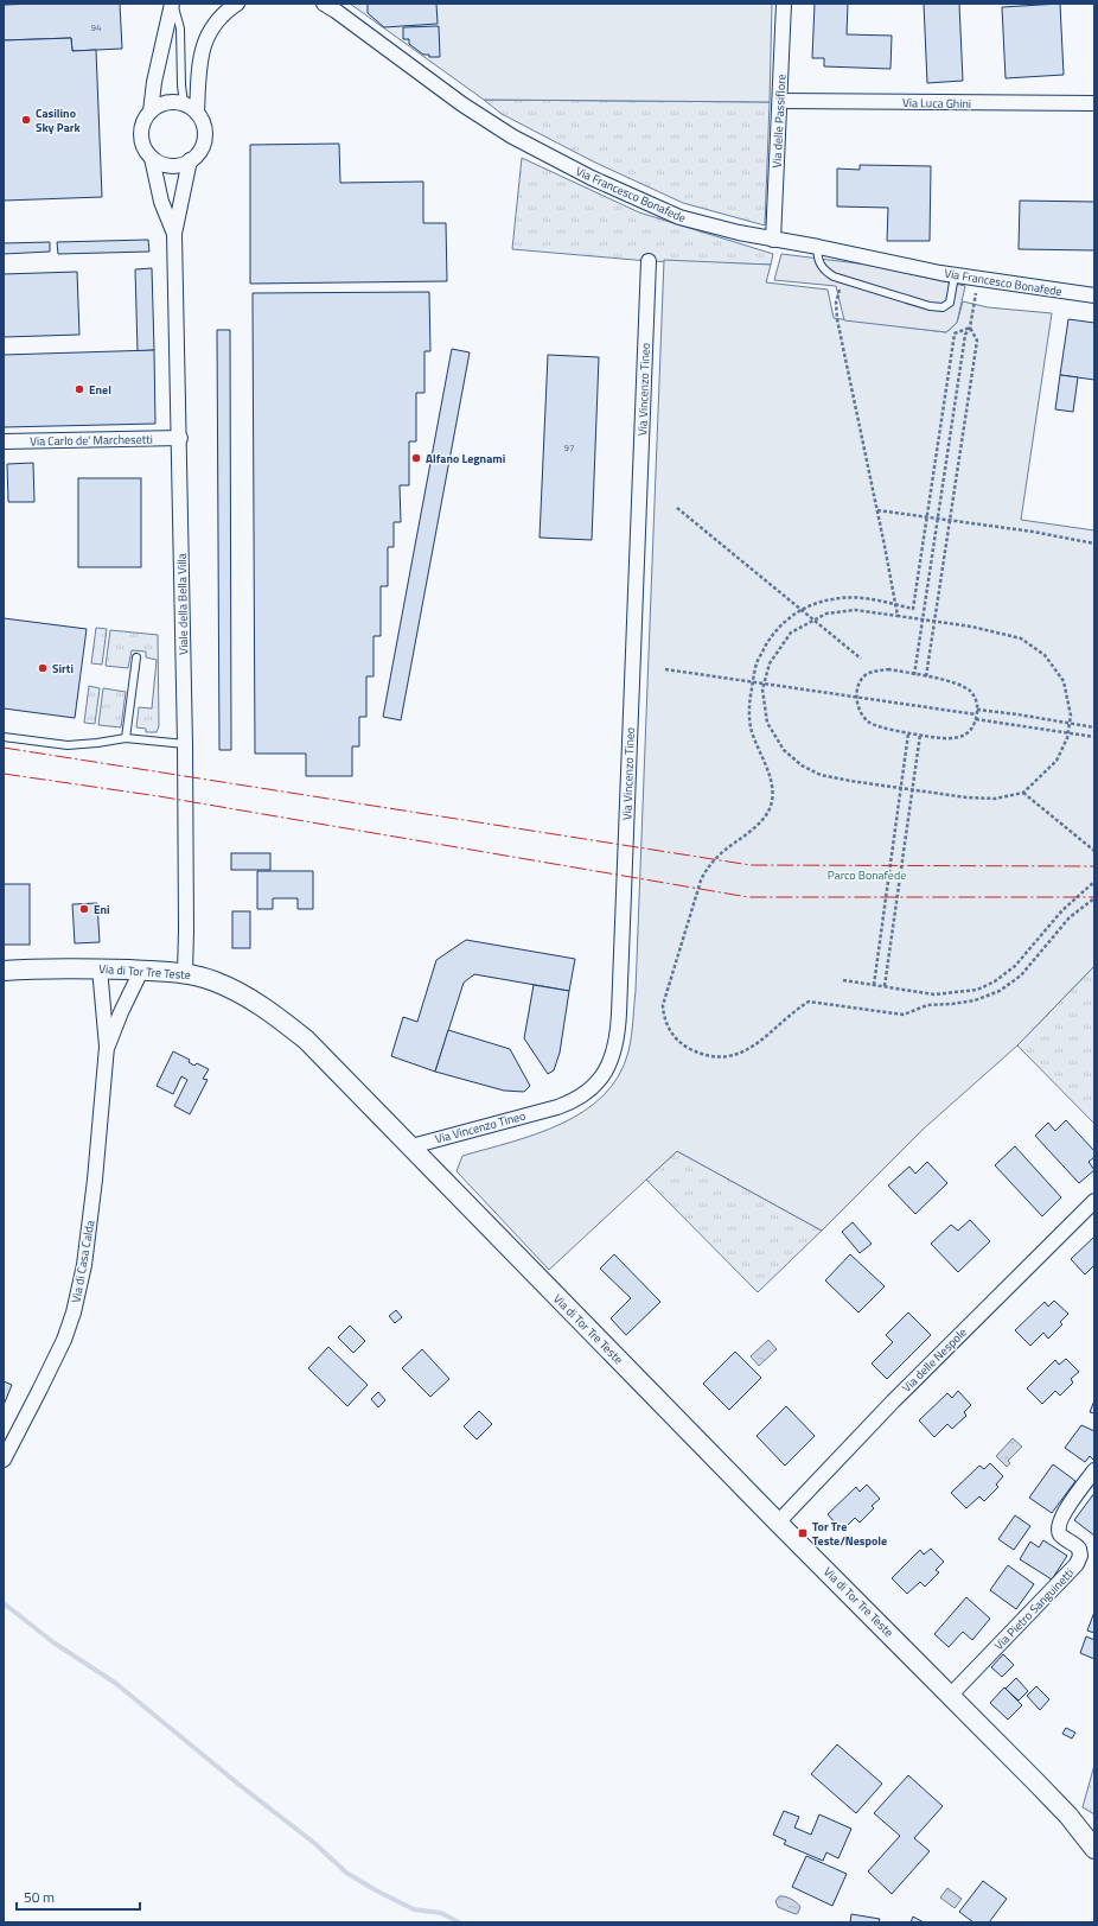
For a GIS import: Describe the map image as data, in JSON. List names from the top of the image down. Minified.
{"streets":{"street":["Via Luca Ghini","Via delle Passiflore","Via Francesco Bonafede","Via Vincenzo Tineo","Via Carlo de' Marchesetti","Viale della Bella Villa","Via di Tor Tre Teste","Via di Casa Calda","Via delle Nespole","Via Pietro Sanguinetti"]},"crossings":[["Via Luca Ghini","Via delle Passiflore"],["Via delle Passiflore","Via Francesco Bonafede"],["Via Vincenzo Tineo","Via di Tor Tre Teste"],["Via Carlo de' Marchesetti","Viale della Bella Villa"],["Viale della Bella Villa","Via di Tor Tre Teste"],["Via di Tor Tre Teste","Via di Casa Calda"],["Via di Tor Tre Teste","Via delle Nespole"],["Via di Tor Tre Teste","Via Pietro Sanguinetti"]],"parks":["Parco Bonafede"],"places":{"other":["Casilino Sky Park","Enel","Alfano Legnami","Sirti","Eni"],"transit":["Tor Tre Teste/Nespole"]},"house_numbers":["94","97"],"scale_bar":"50 m"}
